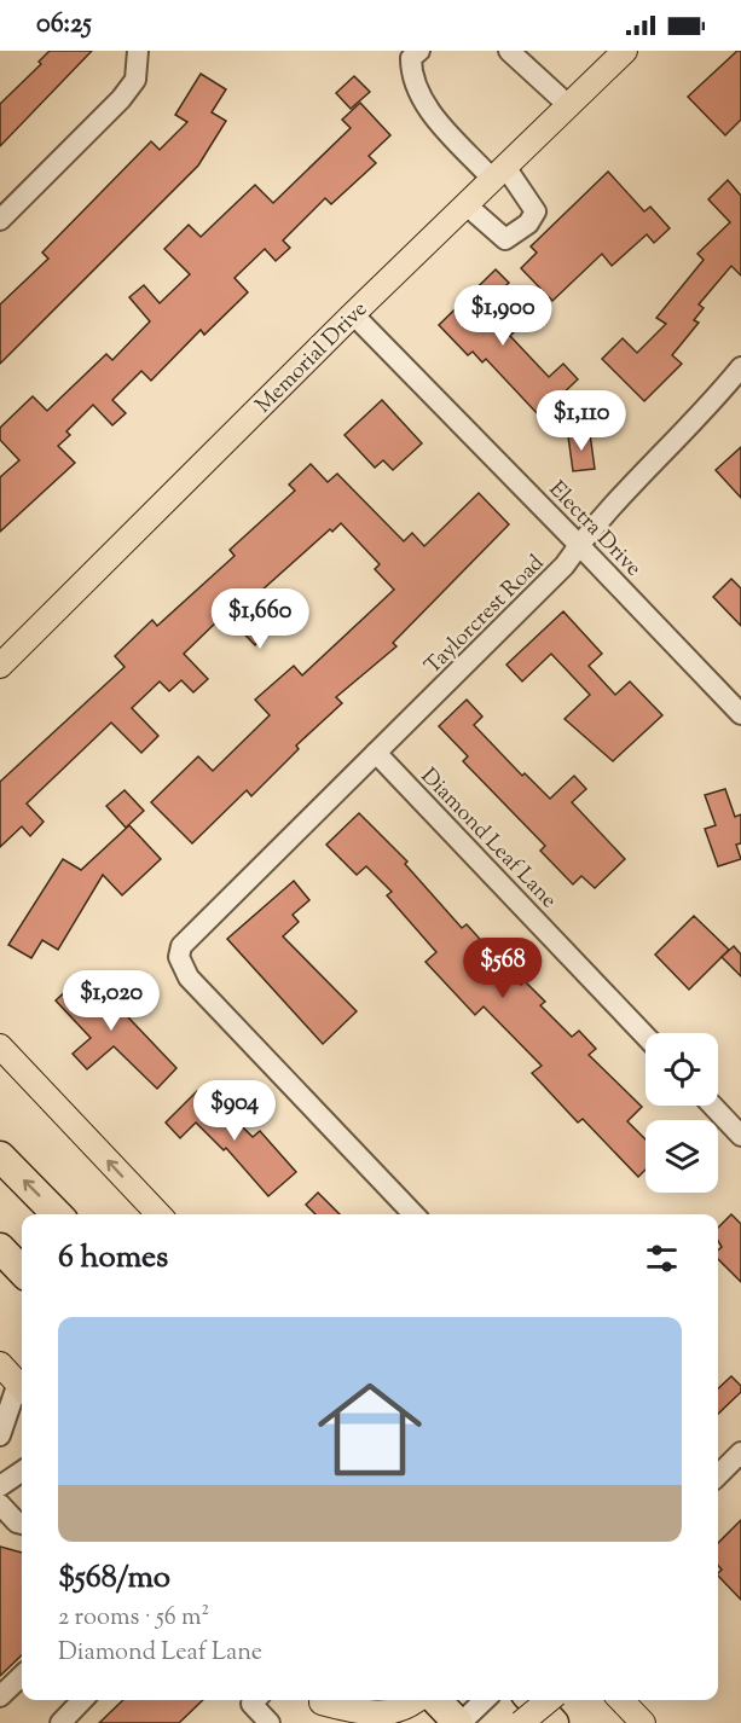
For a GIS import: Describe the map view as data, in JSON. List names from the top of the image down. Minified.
{"streets":{"main road":["Memorial Drive"],"street":["Electra Drive","Taylorcrest Road","Diamond Leaf Lane"]},"crossings":[["Memorial Drive","Electra Drive"],["Electra Drive","Taylorcrest Road"],["Taylorcrest Road","Diamond Leaf Lane"]],"page":{"status":"06:25","price":["$1,900","$1,110","$1,660","$568","$1,020","$904"],"heading":"6 homes","list":[{"name":"$568/mo","note":"2 rooms · 56 m² · Diamond Leaf Lane"}]}}
